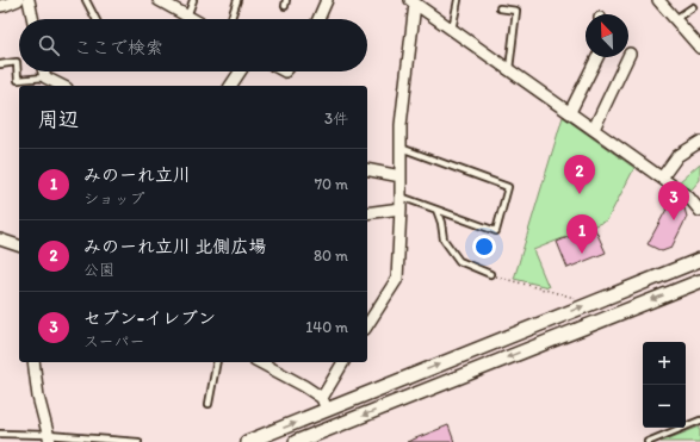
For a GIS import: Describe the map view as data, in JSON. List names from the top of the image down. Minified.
{"north":"top left","page":{"search":"ここで検索","heading":["周辺","3件"],"list":[{"mark":"1","name":"みのーれ立川","note":"ショップ","value":"70 m"},{"mark":"2","name":"みのーれ立川 北側広場","note":"公園","value":"80 m"},{"mark":"3","name":"セブン-イレブン","note":"スーパー","value":"140 m"}],"pins":["2","3","1"],"map_buttons":["+","−"]}}
